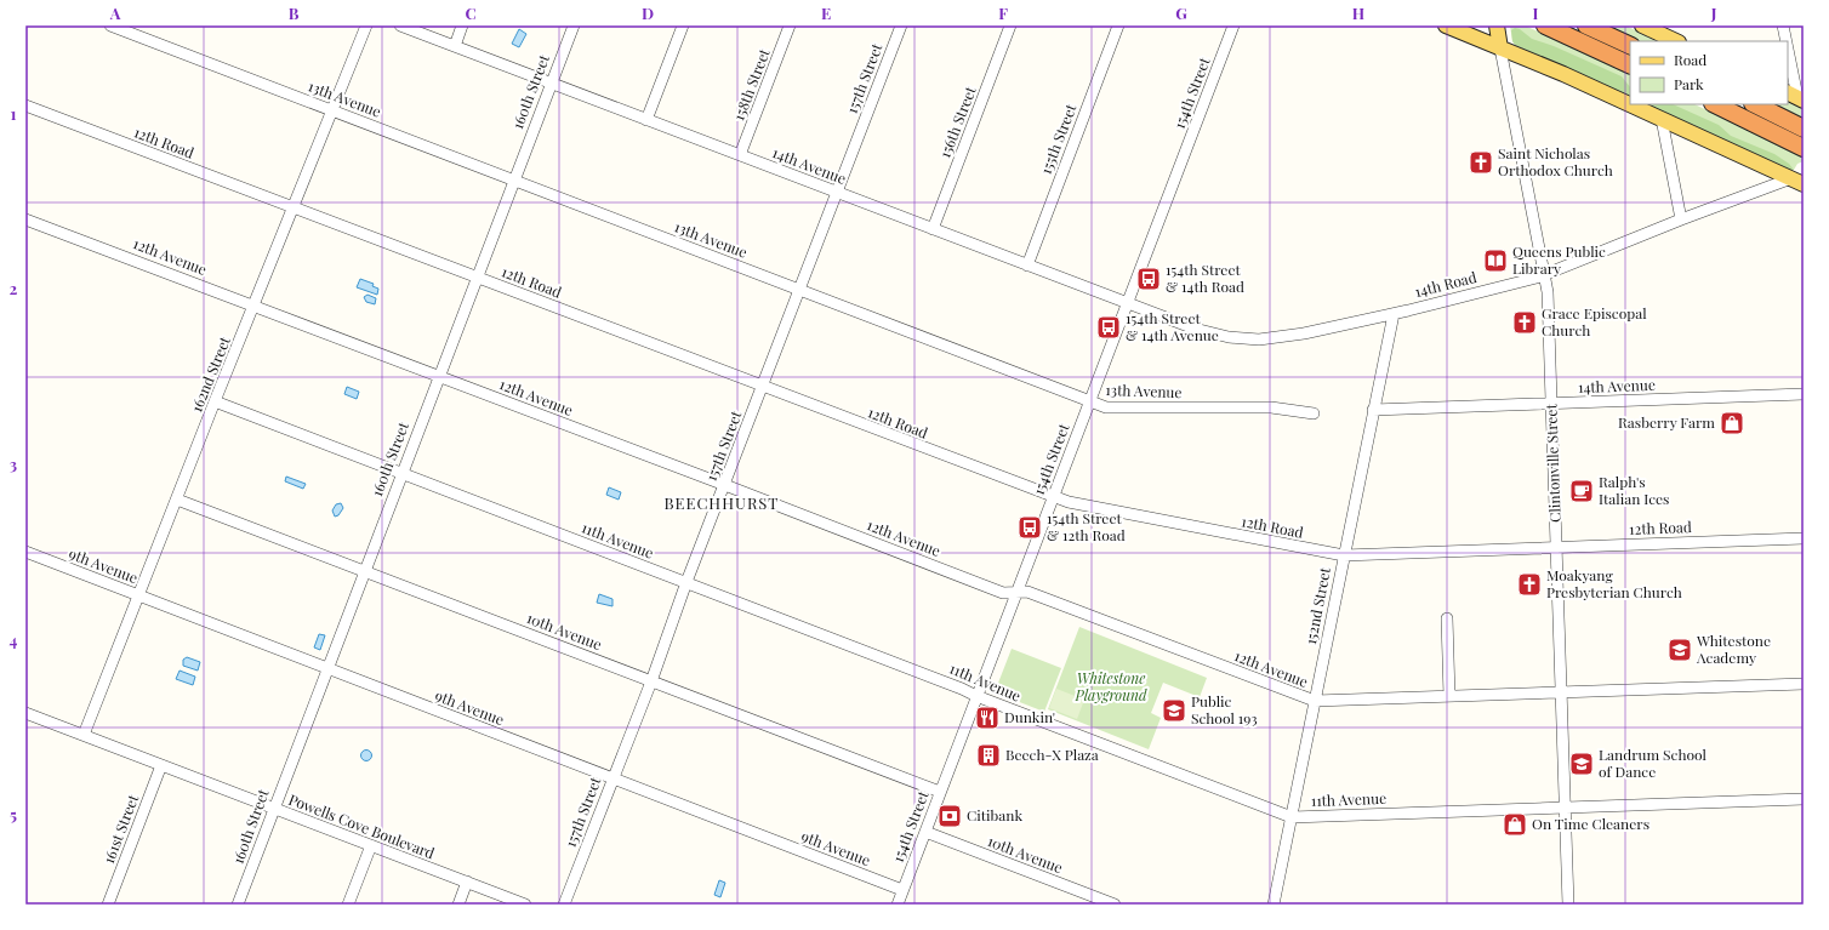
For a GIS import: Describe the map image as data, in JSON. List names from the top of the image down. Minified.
{"streets":{"main road":["Clintonville Street"],"street":["157th Street","158th Street","160th Street","154th Street","13th Avenue","156th Street","155th Street","12th Road","14th Avenue","12th Avenue","14th Road","162nd Street","11th Avenue","9th Avenue","152nd Street","10th Avenue","Powells Cove Boulevard","161st Street"]},"crossings":[["157th Street","13th Avenue"],["157th Street","12th Road"],["157th Street","14th Avenue"],["157th Street","12th Avenue"],["157th Street","11th Avenue"],["157th Street","9th Avenue"],["157th Street","10th Avenue"],["158th Street","14th Avenue"],["160th Street","13th Avenue"],["160th Street","12th Road"],["160th Street","14th Avenue"],["160th Street","12th Avenue"],["160th Street","11th Avenue"],["160th Street","9th Avenue"],["160th Street","10th Avenue"],["160th Street","Powells Cove Boulevard"],["154th Street","13th Avenue"],["154th Street","12th Road"],["154th Street","14th Avenue"],["154th Street","12th Avenue"],["154th Street","11th Avenue"],["154th Street","9th Avenue"],["154th Street","10th Avenue"],["13th Avenue","162nd Street"],["156th Street","14th Avenue"],["155th Street","14th Avenue"],["12th Road","162nd Street"],["12th Road","Clintonville Street"],["12th Road","152nd Street"],["14th Avenue","14th Road"],["14th Avenue","Clintonville Street"],["14th Avenue","152nd Street"],["12th Avenue","162nd Street"],["12th Avenue","Clintonville Street"],["12th Avenue","152nd Street"],["14th Road","Clintonville Street"],["14th Road","152nd Street"],["162nd Street","11th Avenue"],["162nd Street","9th Avenue"],["162nd Street","10th Avenue"],["162nd Street","Powells Cove Boulevard"],["Clintonville Street","11th Avenue"],["11th Avenue","152nd Street"],["Powells Cove Boulevard","161st Street"]],"districts":["BEECHHURST"],"parks":["Whitestone Playground"],"places":{"church":["Saint Nicholas Orthodox Church","Grace Episcopal Church","Moakyang Presbyterian Church"],"library":["Queens Public Library"],"bus stop":["154th Street & 14th Road","154th Street & 14th Avenue","154th Street & 12th Road"],"shop":["Rasberry Farm","On Time Cleaners"],"cafe":["Ralph's Italian Ices"],"school or university":["Whitestone Academy","Public School 193","Landrum School of Dance"],"restaurant":["Dunkin'"],"building":["Beech-X Plaza"],"bank":["Citibank"]},"legend":["Road","Park"],"grid":{"columns":["A","B","C","D","E","F","G","H","I","J"],"rows":["1","2","3","4","5"]}}
